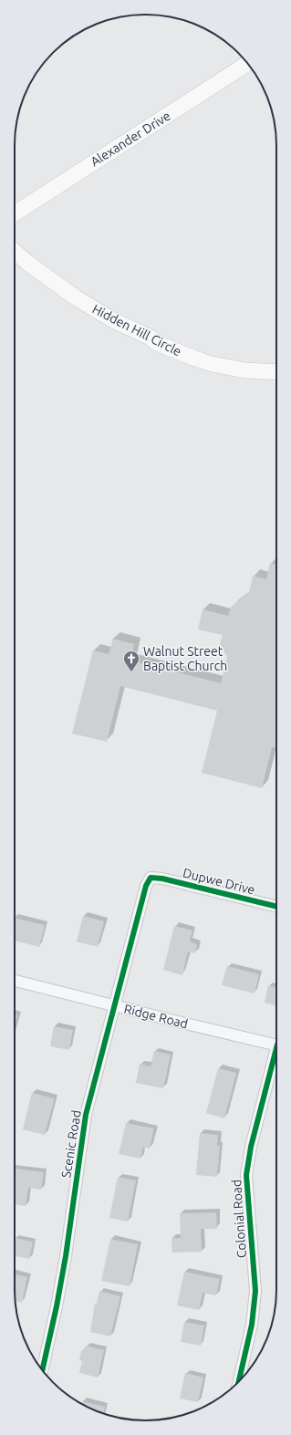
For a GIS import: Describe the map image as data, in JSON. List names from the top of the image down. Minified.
{"streets":{"street":["Alexander Drive","Hidden Hill Circle","Dupwe Drive","Ridge Road","Scenic Road","Colonial Road"]},"crossings":[["Dupwe Drive","Scenic Road"],["Ridge Road","Scenic Road"]],"places":{"church":["Walnut Street Baptist Church"]}}
